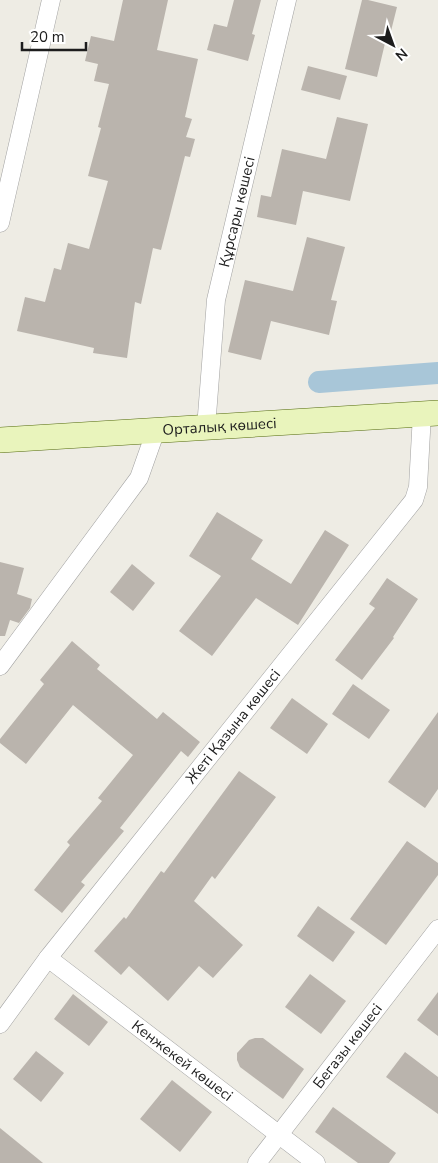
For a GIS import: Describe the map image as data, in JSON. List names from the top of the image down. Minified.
{"streets":{"main road":["Орталық көшесі"],"street":["Құрсары көшесі","Жеті Қазына көшесі","Бегазы көшесі","Кенжекей көшесі"]},"crossings":[["Құрсары көшесі","Орталық көшесі"],["Орталық көшесі","Жеті Қазына көшесі"],["Жеті Қазына көшесі","Кенжекей көшесі"],["Бегазы көшесі","Кенжекей көшесі"]],"scale_bar":"20 m","north":"bottom right"}
